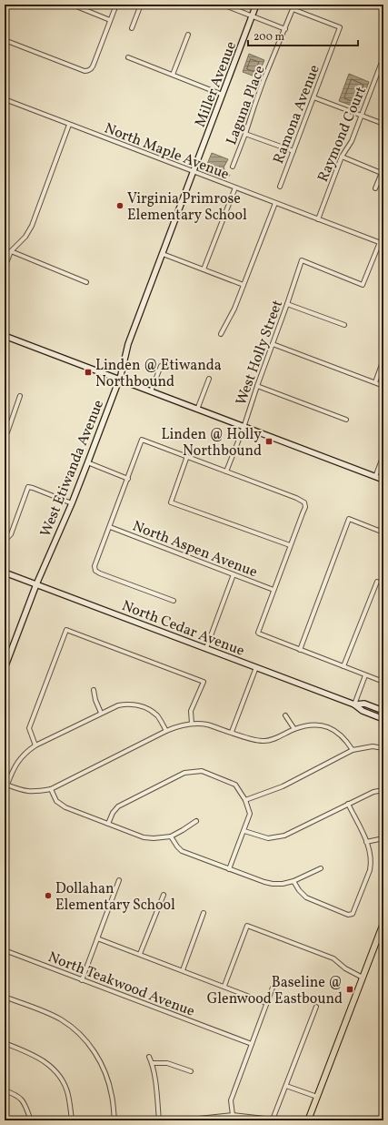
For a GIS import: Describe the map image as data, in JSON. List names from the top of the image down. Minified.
{"streets":{"street":["Miller Avenue","Laguna Place","Ramona Avenue","Raymond Court","North Maple Avenue","West Holly Street","West Etiwanda Avenue","North Aspen Avenue","North Cedar Avenue","North Teakwood Avenue"]},"crossings":[["Miller Avenue","North Maple Avenue"],["Miller Avenue","West Etiwanda Avenue"],["Laguna Place","Ramona Avenue"],["Raymond Court","North Maple Avenue"],["North Maple Avenue","West Holly Street"],["North Maple Avenue","West Etiwanda Avenue"],["West Etiwanda Avenue","North Cedar Avenue"]],"places":{"other":["Virginia Primrose Elementary School","Dollahan Elementary School"],"transit":["Linden @ Etiwanda Northbound","Linden @ Holly Northbound","Baseline @ Glenwood Eastbound"]},"scale_bar":"200 m"}
